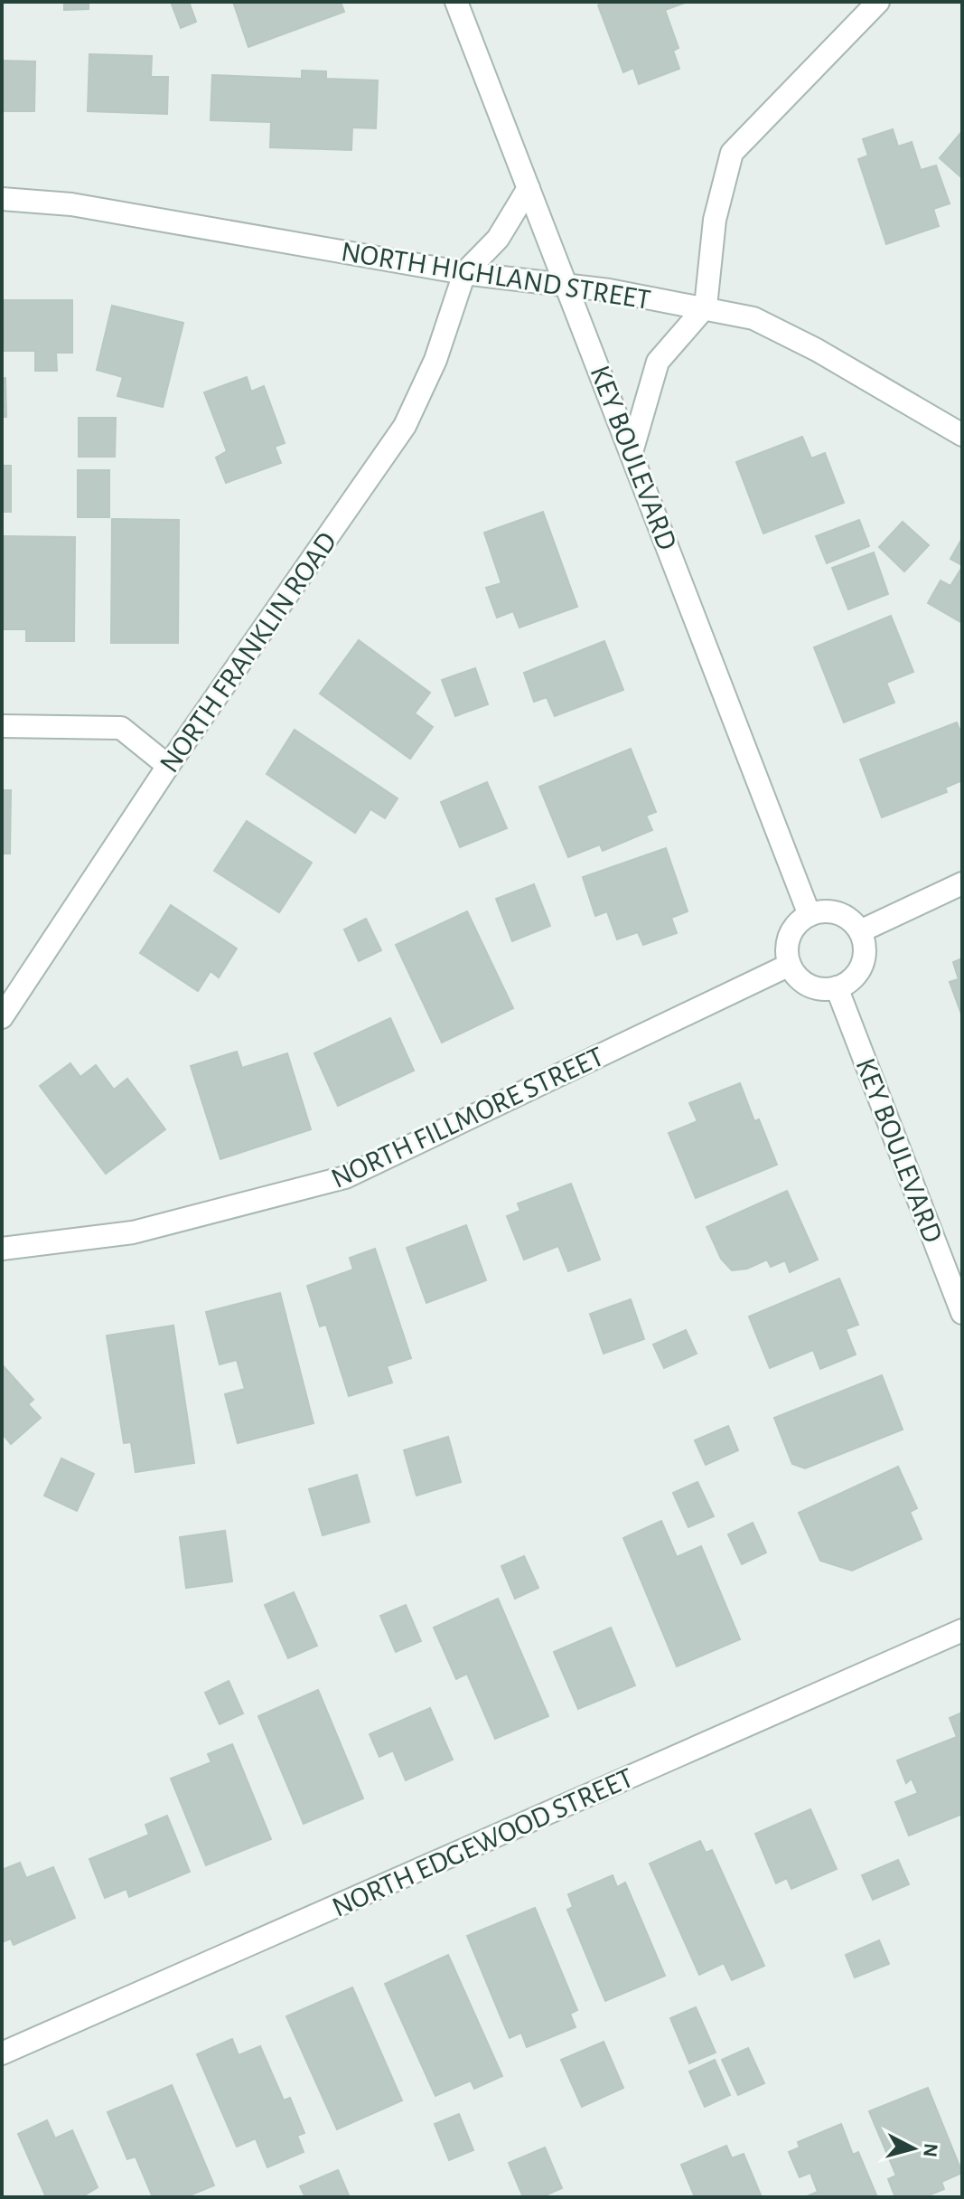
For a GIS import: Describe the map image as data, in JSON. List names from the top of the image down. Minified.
{"streets":{"street":["NORTH HIGHLAND STREET","KEY BOULEVARD","NORTH FRANKLIN ROAD","NORTH FILLMORE STREET","NORTH EDGEWOOD STREET"]},"crossings":[["NORTH HIGHLAND STREET","KEY BOULEVARD"],["NORTH HIGHLAND STREET","NORTH FRANKLIN ROAD"],["KEY BOULEVARD","NORTH FILLMORE STREET"]],"north":"right"}
